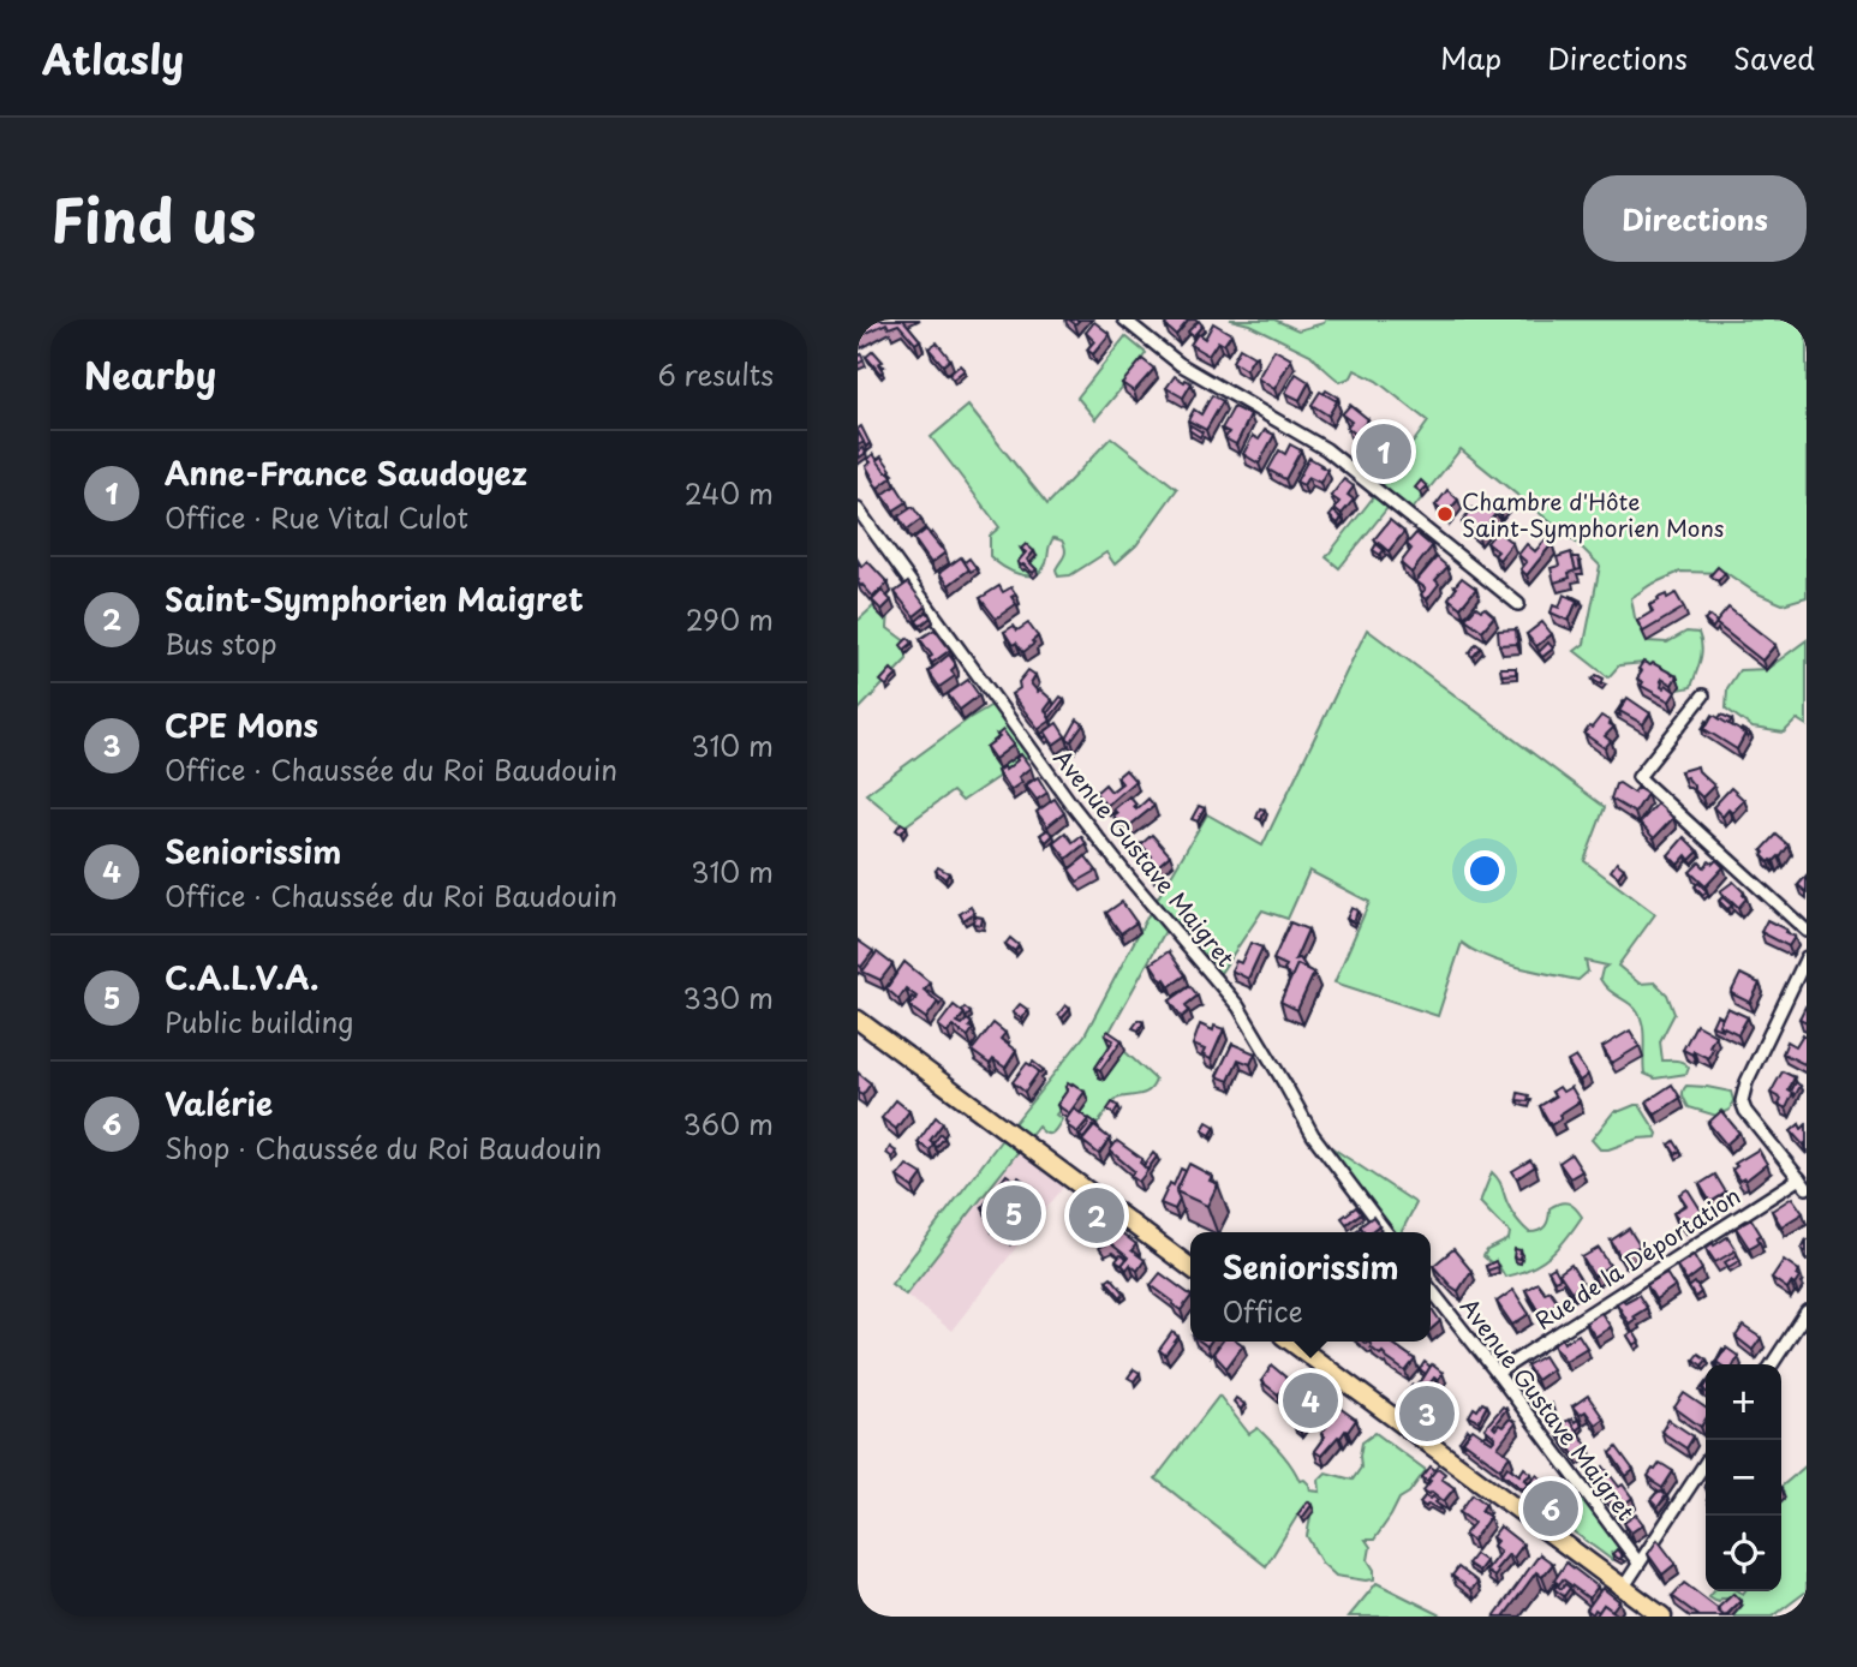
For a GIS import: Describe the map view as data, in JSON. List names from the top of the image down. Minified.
{"streets":{"street":["Avenue Gustave Maigret","Rue de la Déportation"]},"crossings":[["Avenue Gustave Maigret","Rue de la Déportation"]],"places":["Chambre d'Hôte Saint-Symphorien Mons"],"page":{"header":"Atlasly","nav":["Map","Directions","Saved"],"title":"Find us","buttons":"Directions","heading":["Nearby","6 results"],"pins":["1","5","2","4","3","6"],"list":[{"mark":"1","name":"Anne-France Saudoyez","note":"Office · Rue Vital Culot","value":"240 m"},{"mark":"2","name":"Saint-Symphorien Maigret","note":"Bus stop","value":"290 m"},{"mark":"3","name":"CPE Mons","note":"Office · Chaussée du Roi Baudouin","value":"310 m"},{"mark":"4","name":"Seniorissim","note":"Office · Chaussée du Roi Baudouin","value":"310 m"},{"mark":"5","name":"C.A.L.V.A.","note":"Public building","value":"330 m"},{"mark":"6","name":"Valérie","note":"Shop · Chaussée du Roi Baudouin","value":"360 m"}],"popup":["Seniorissim","Office"],"map_buttons":["+","−"]}}
